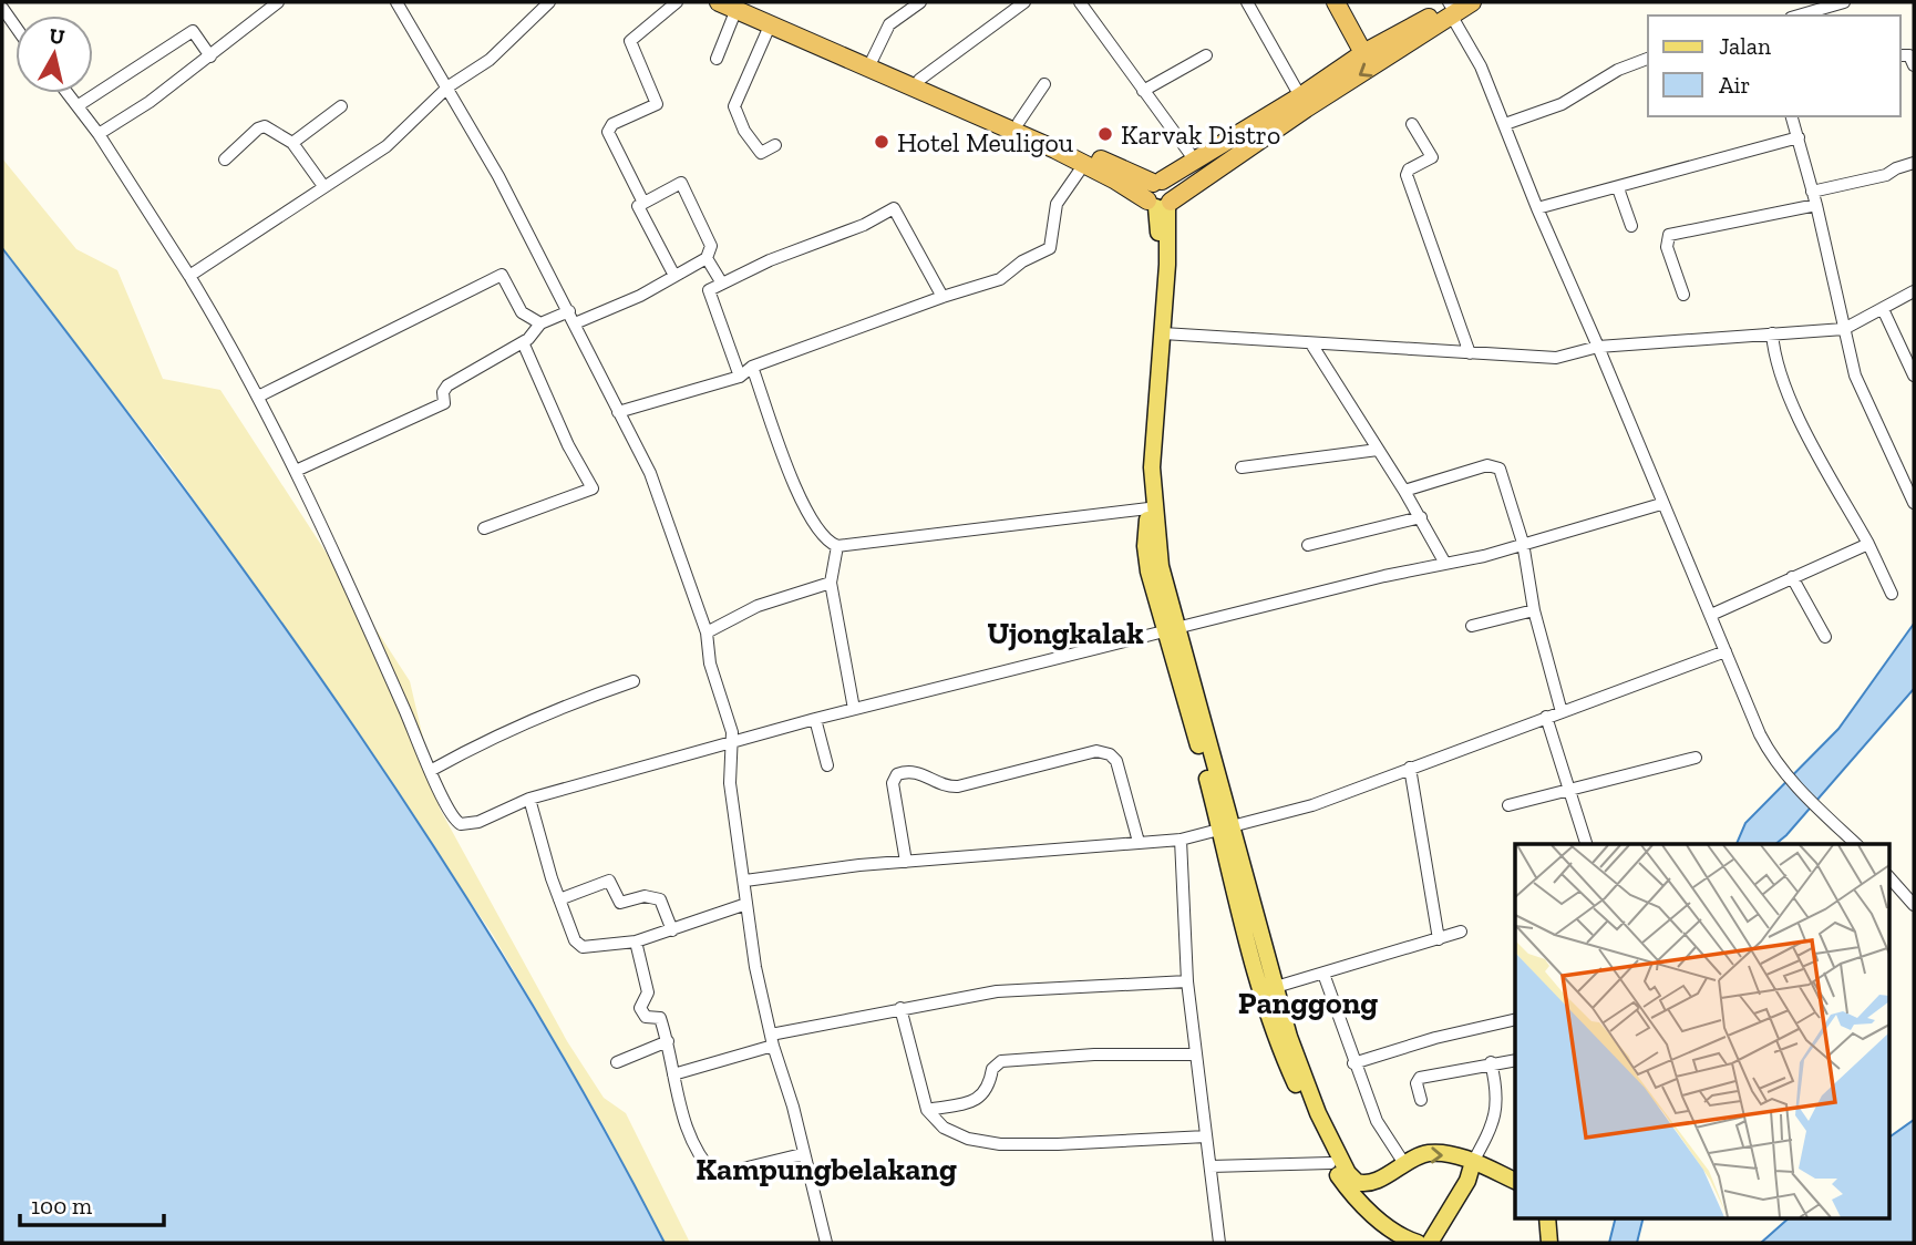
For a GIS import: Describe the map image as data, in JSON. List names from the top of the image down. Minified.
{"districts":["Ujongkalak","Panggong","Kampungbelakang"],"places":["Karvak Distro","Hotel Meuligou"],"legend":["Jalan","Air"],"scale_bar":"100 m","north":"top"}
